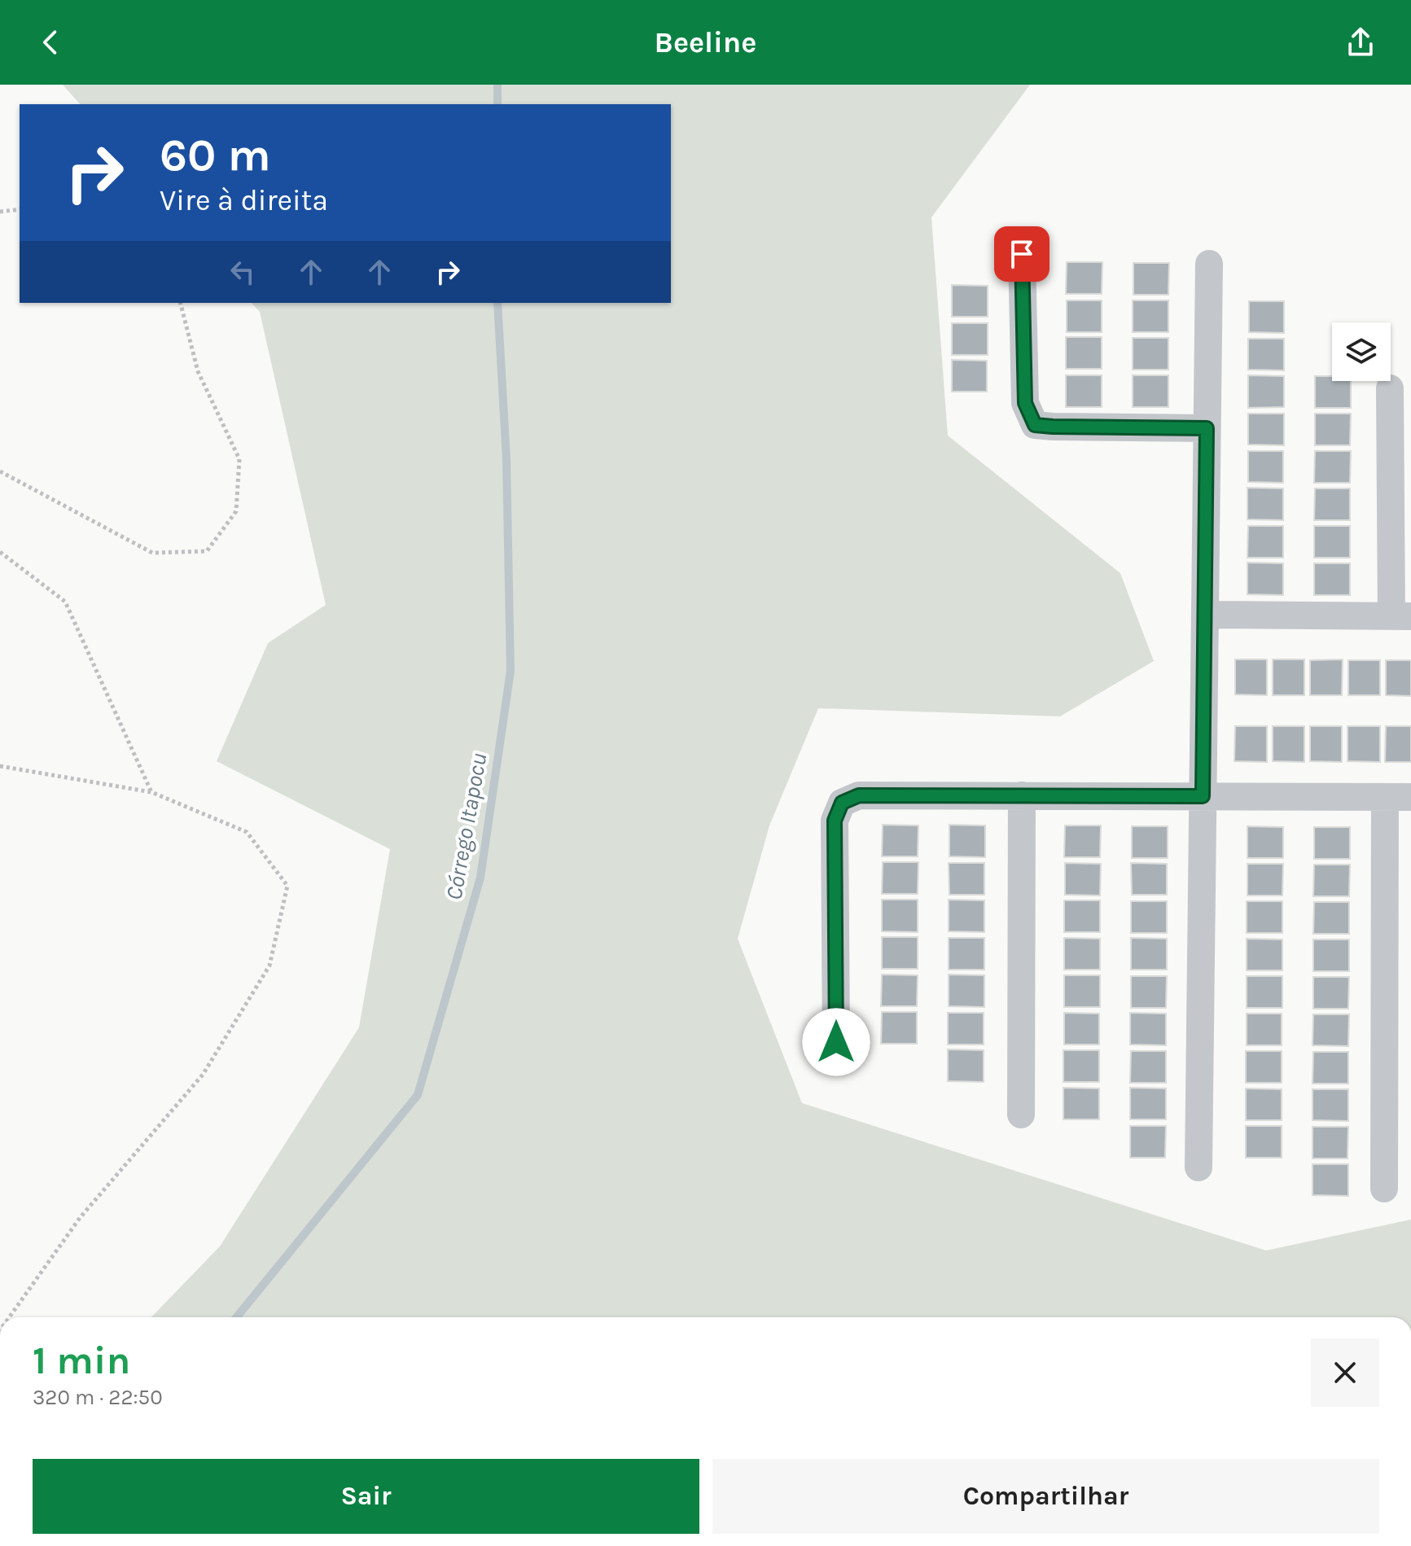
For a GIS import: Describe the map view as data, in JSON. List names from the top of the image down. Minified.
{"water":["Córrego Itapocu"],"page":{"header":"Beeline","turn":["60 m","Vire à direita"],"heading":["1 min","320 m · 22:50"],"buttons":["Sair","Compartilhar"]}}
